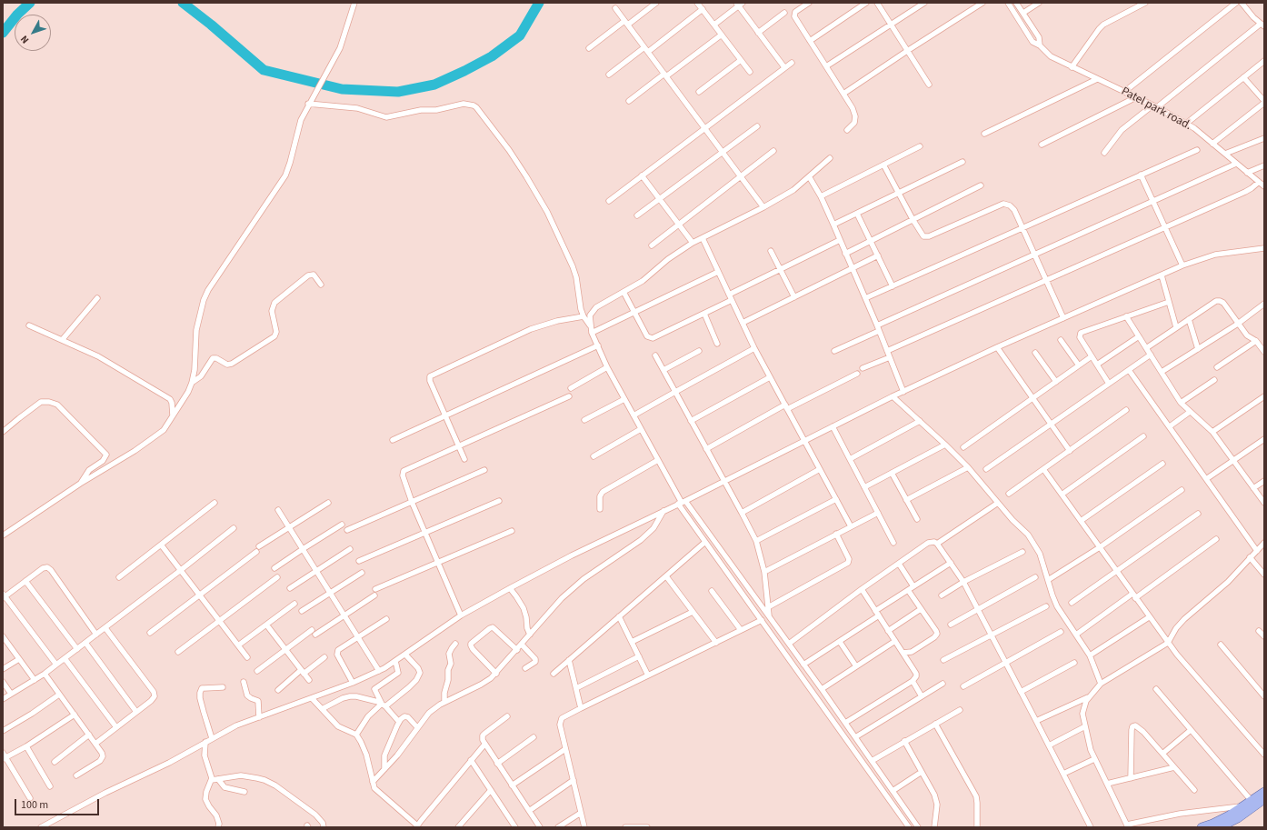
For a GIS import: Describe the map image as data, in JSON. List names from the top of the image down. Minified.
{"streets":{"street":["Patel park road."]},"scale_bar":"100 m","north":"bottom left"}
